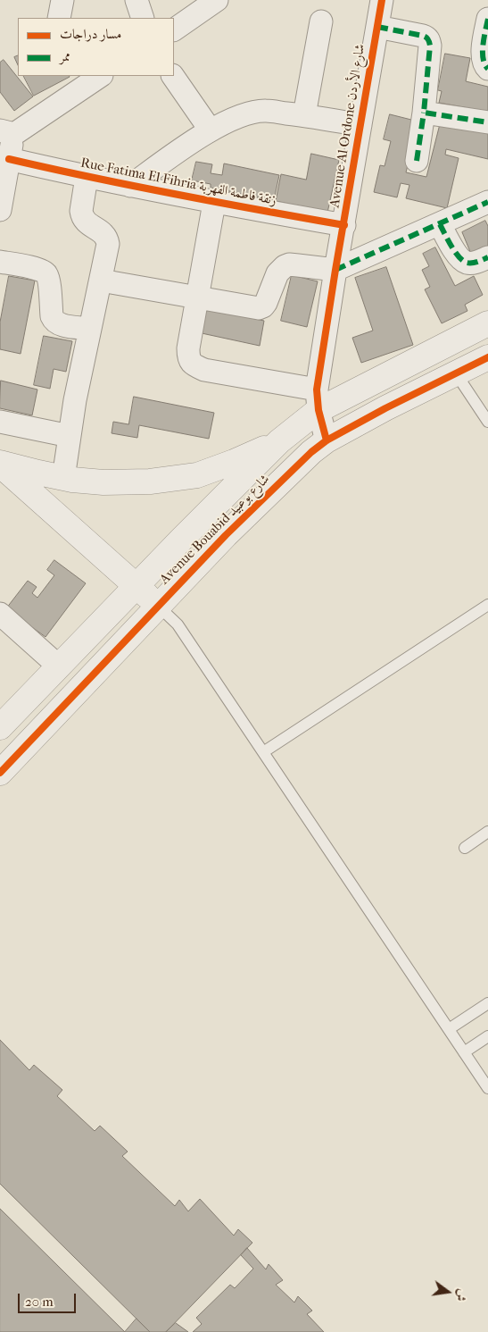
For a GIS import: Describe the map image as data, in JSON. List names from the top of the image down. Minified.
{"streets":{"street":["Avenue Al Ordone شارع الأردن","Rue Fatima El Fihria زنقة فاطمة الفهربة","Avenue Bouabid شارع بوعبيد"]},"crossings":[["Avenue Al Ordone شارع الأردن","Rue Fatima El Fihria زنقة فاطمة الفهربة"],["Avenue Al Ordone شارع الأردن","Avenue Bouabid شارع بوعبيد"]],"legend":["مسار دراجات","ممر"],"scale_bar":"20 m","north":"right"}
